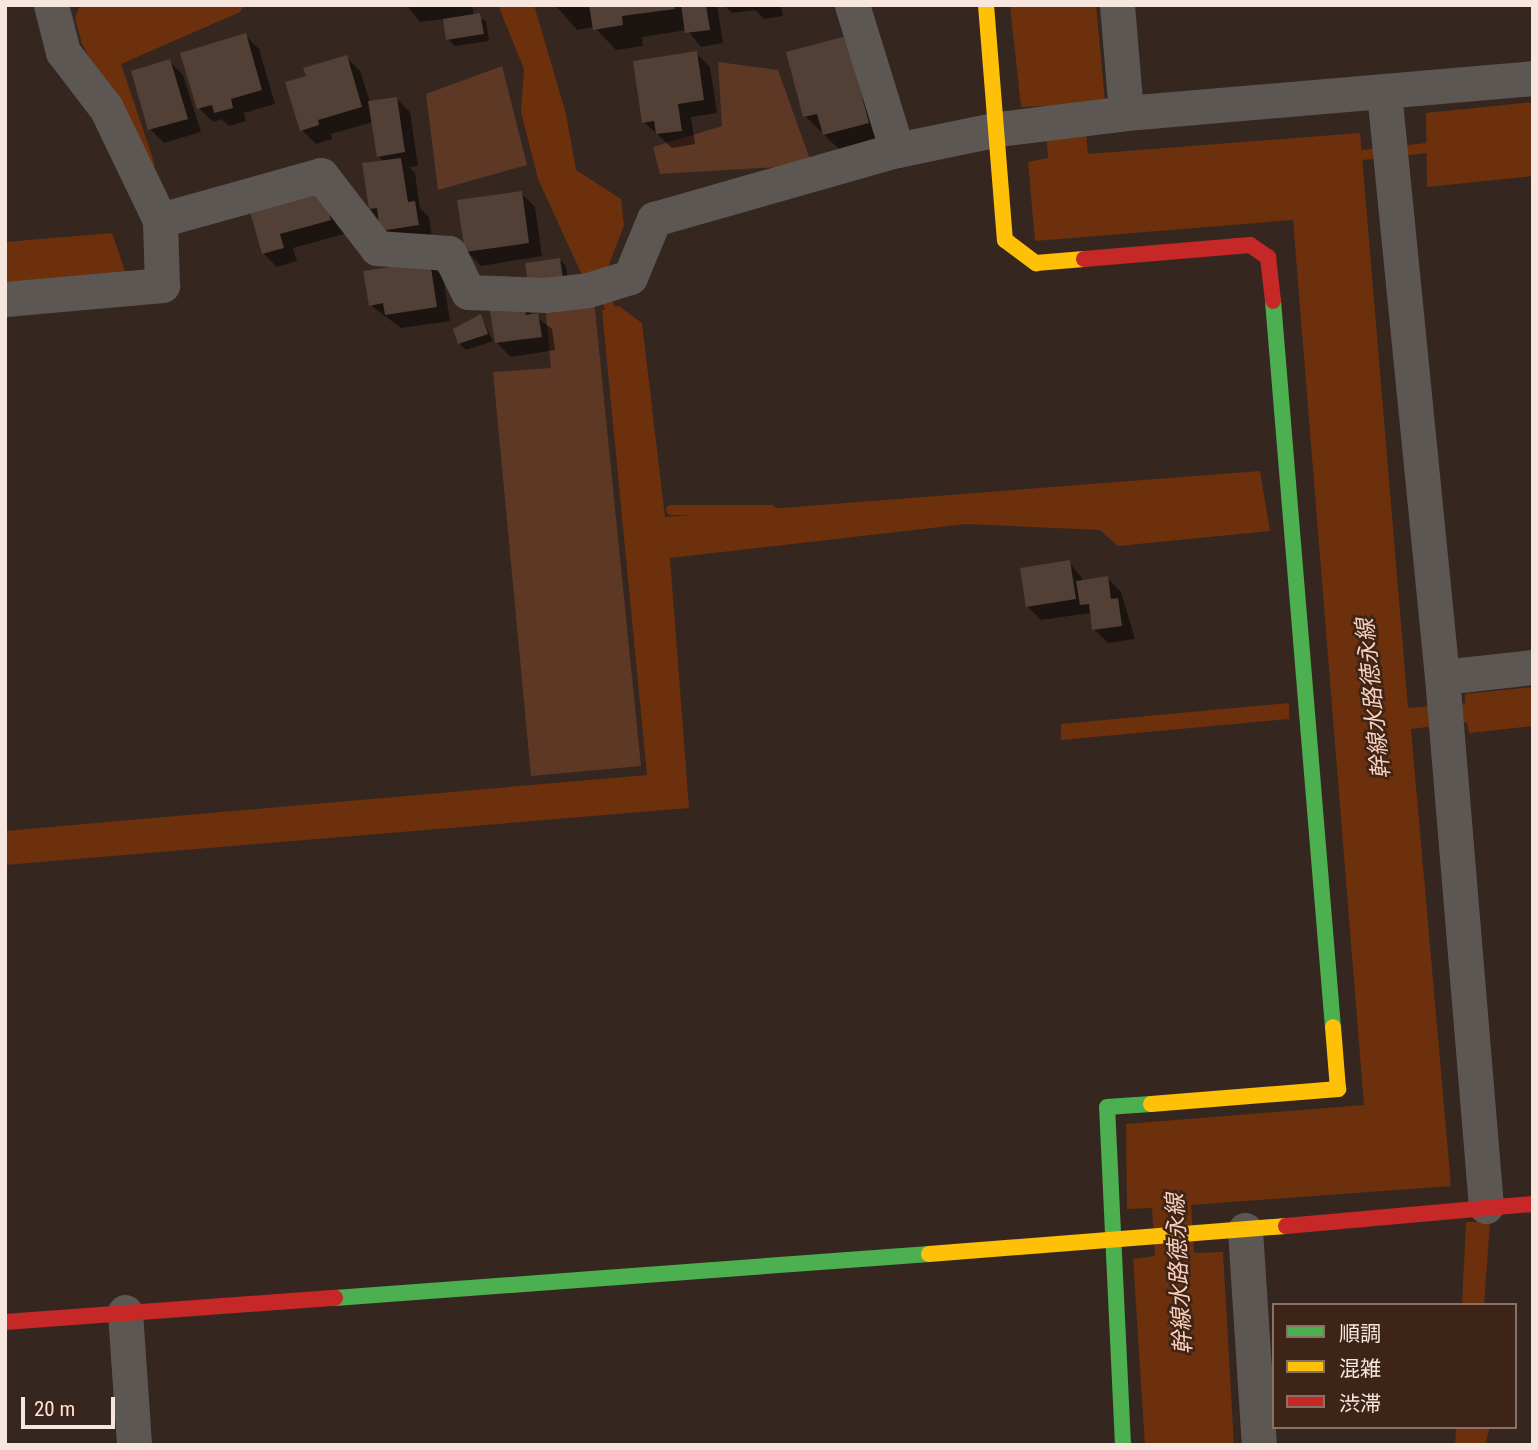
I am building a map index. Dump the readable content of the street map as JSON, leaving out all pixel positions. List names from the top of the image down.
{
  "water": ["幹線水路徳永線"],
  "legend": ["順調", "混雑", "渋滞"],
  "scale_bar": "20 m"
}
